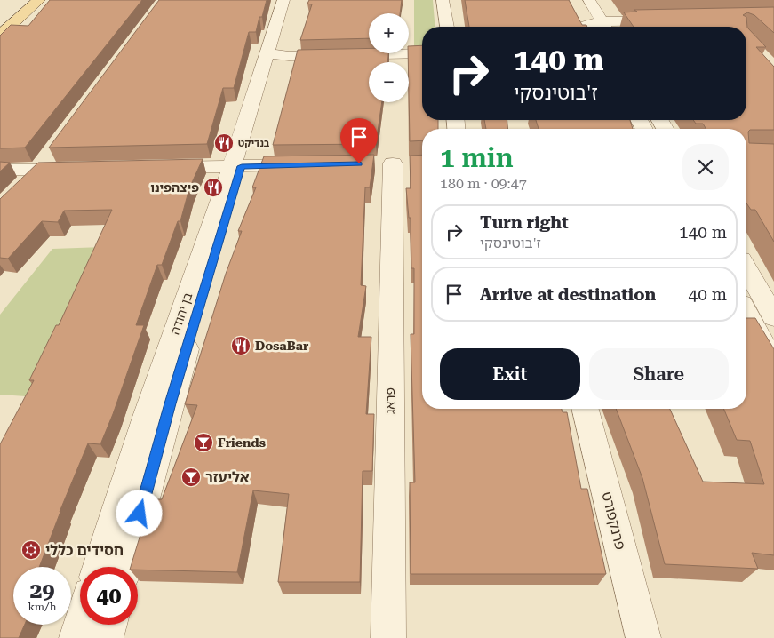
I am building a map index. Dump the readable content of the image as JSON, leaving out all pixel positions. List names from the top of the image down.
{
  "streets": {
    "street": ["בן יהודה", "פראג", "פרנקפורט"]
  },
  "places": {
    "restaurant": ["בנדיקט", "פיצהפינו", "DosaBar"],
    "bar": ["Friends", "אליעזר"],
    "synagogue": ["חסידים כללי"]
  },
  "page": {
    "map_buttons": ["+", "−"],
    "turn": ["140 m", "ז'בוטינסקי"],
    "heading": ["1 min", "180 m · 09:47"],
    "list": [
      {
        "name": "Turn right",
        "note": "ז'בוטינסקי",
        "value": "140 m"
      },
      {
        "name": "Arrive at destination",
        "value": "40 m"
      }
    ],
    "buttons": ["Exit", "Share"],
    "speed": "29 km/h",
    "limit": "40"
  }
}
